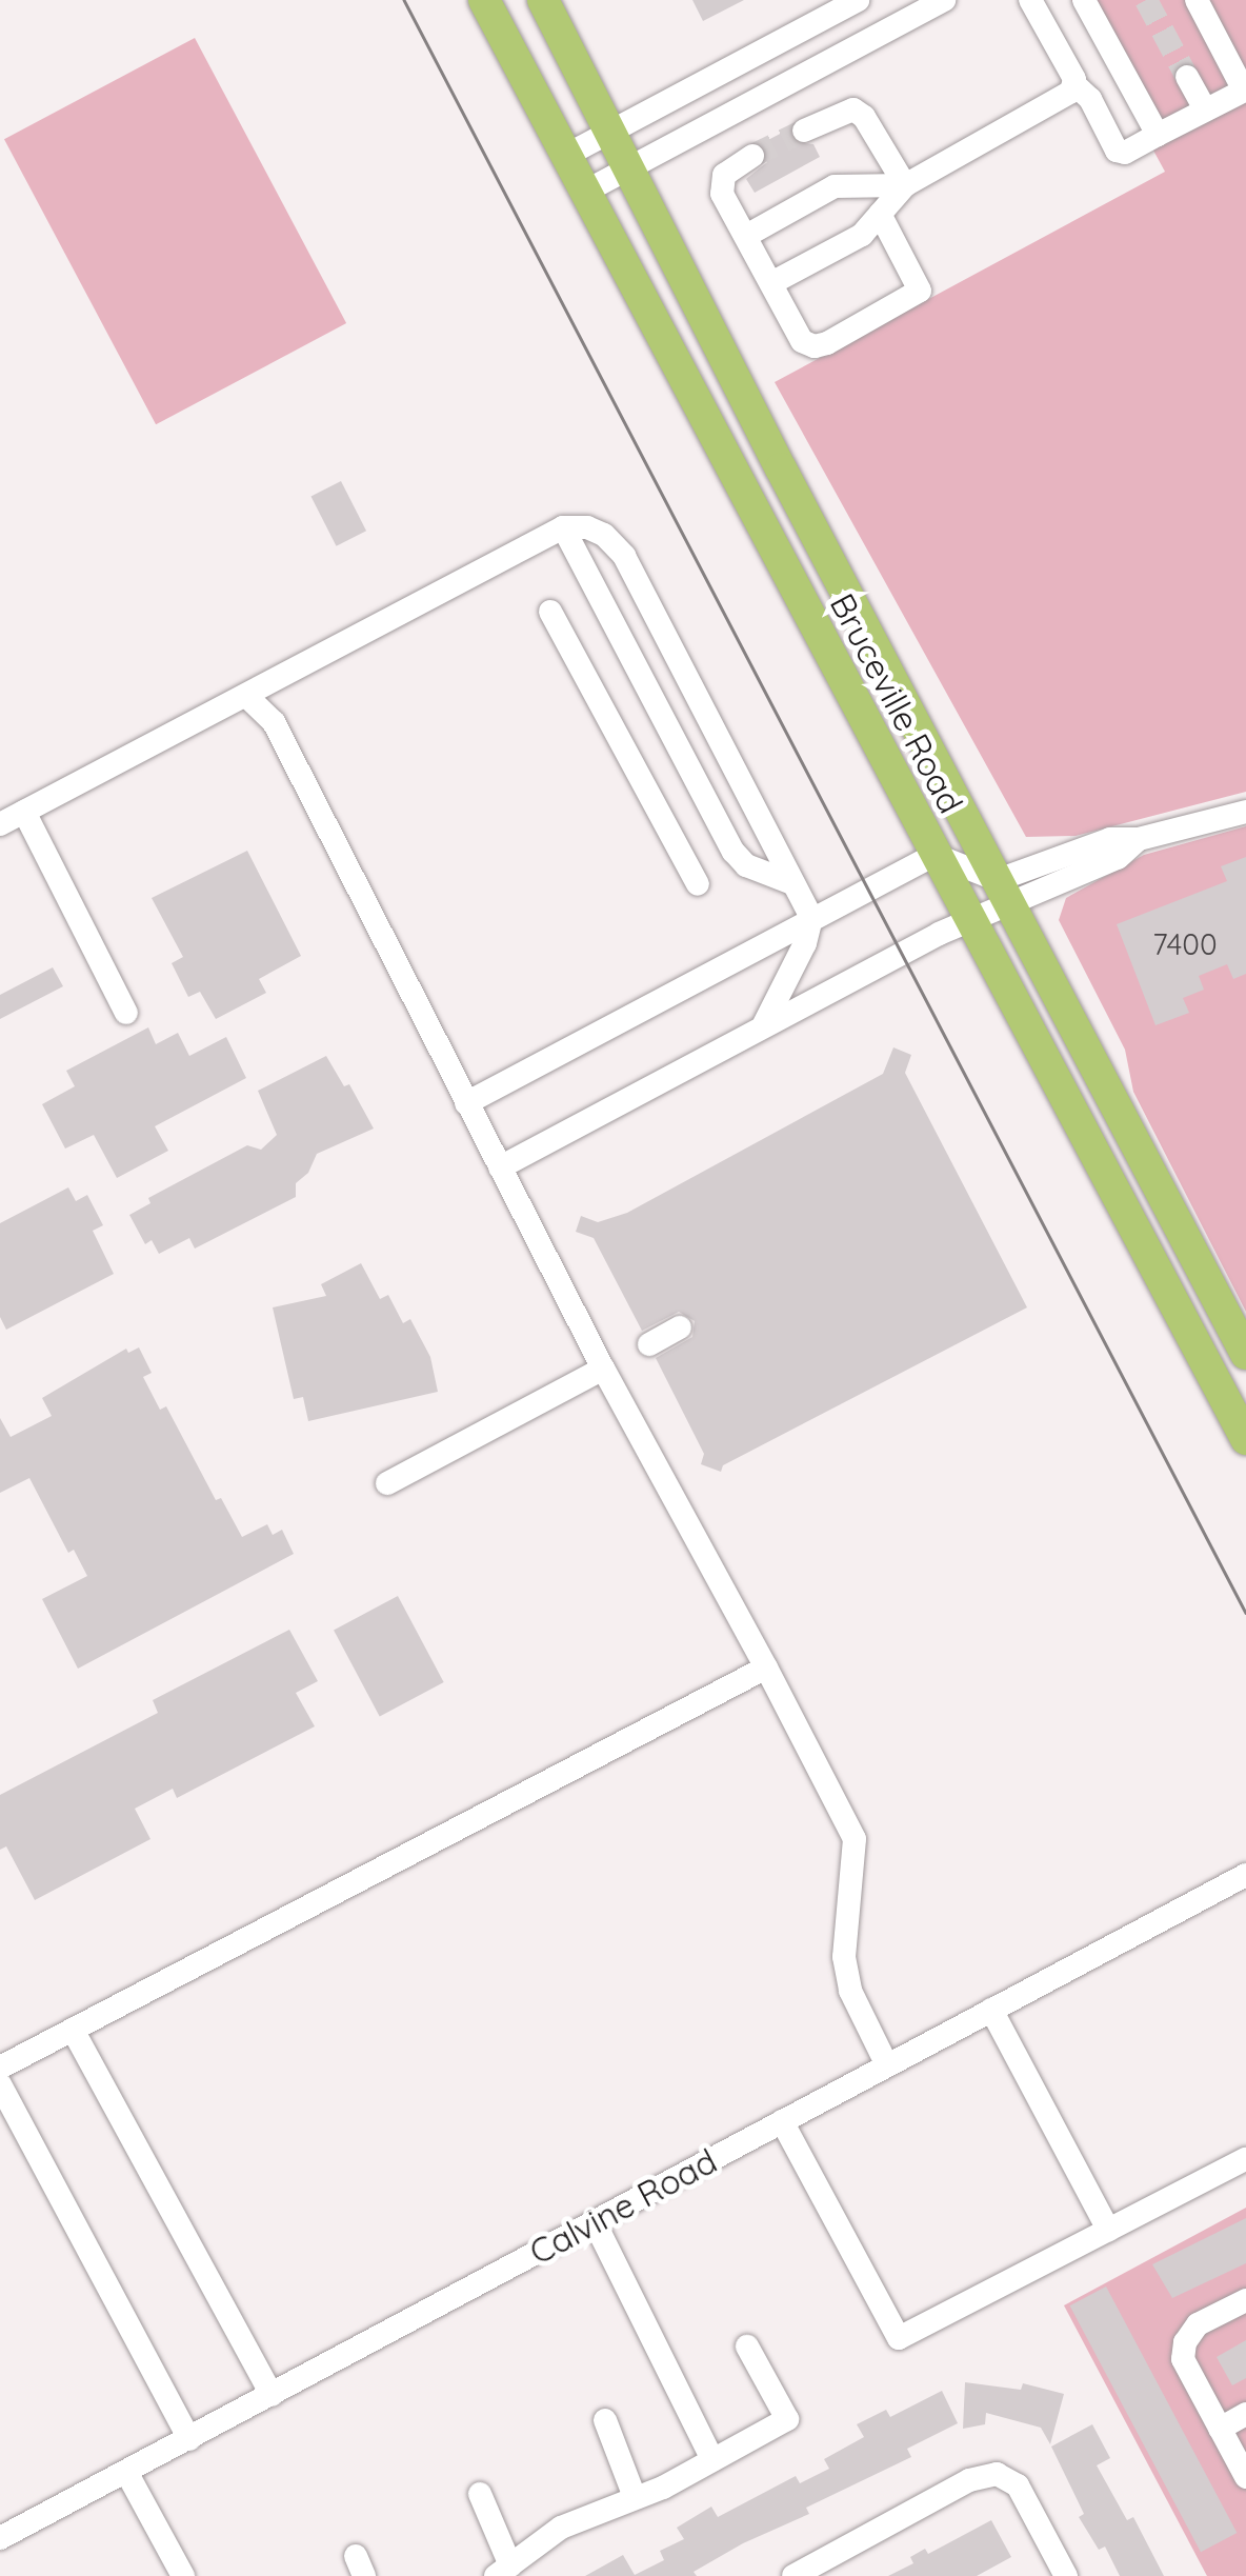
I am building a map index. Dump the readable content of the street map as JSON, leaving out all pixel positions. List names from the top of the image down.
{
  "streets": {
    "main road": ["Bruceville Road"],
    "street": ["Calvine Road"]
  },
  "house_numbers": ["7400"]
}
